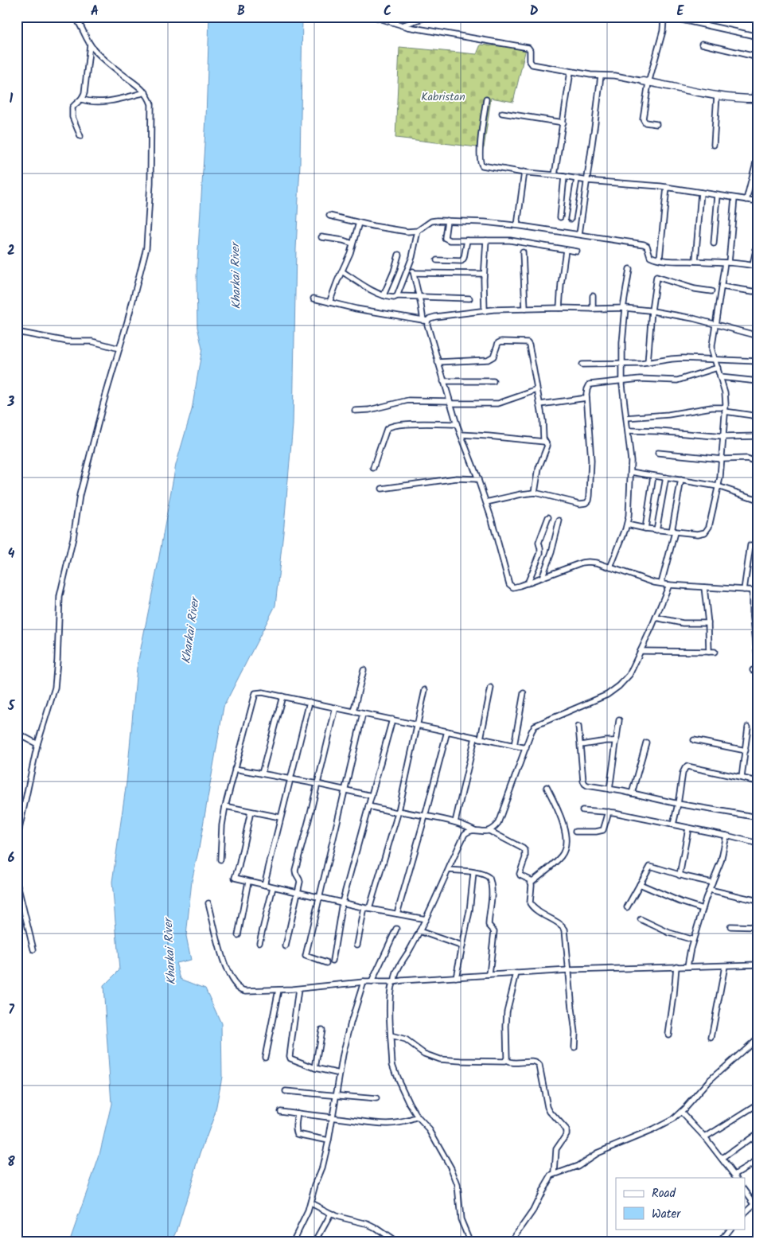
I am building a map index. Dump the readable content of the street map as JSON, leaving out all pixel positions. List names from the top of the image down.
{
  "water": ["Kharkai River"],
  "parks": ["Kabristan"],
  "legend": ["Road", "Water"],
  "grid": {
    "columns": [
      "A",
      "B",
      "C",
      "D",
      "E"
    ],
    "rows": [
      "1",
      "2",
      "3",
      "4",
      "5",
      "6",
      "7",
      "8"
    ]
  }
}
